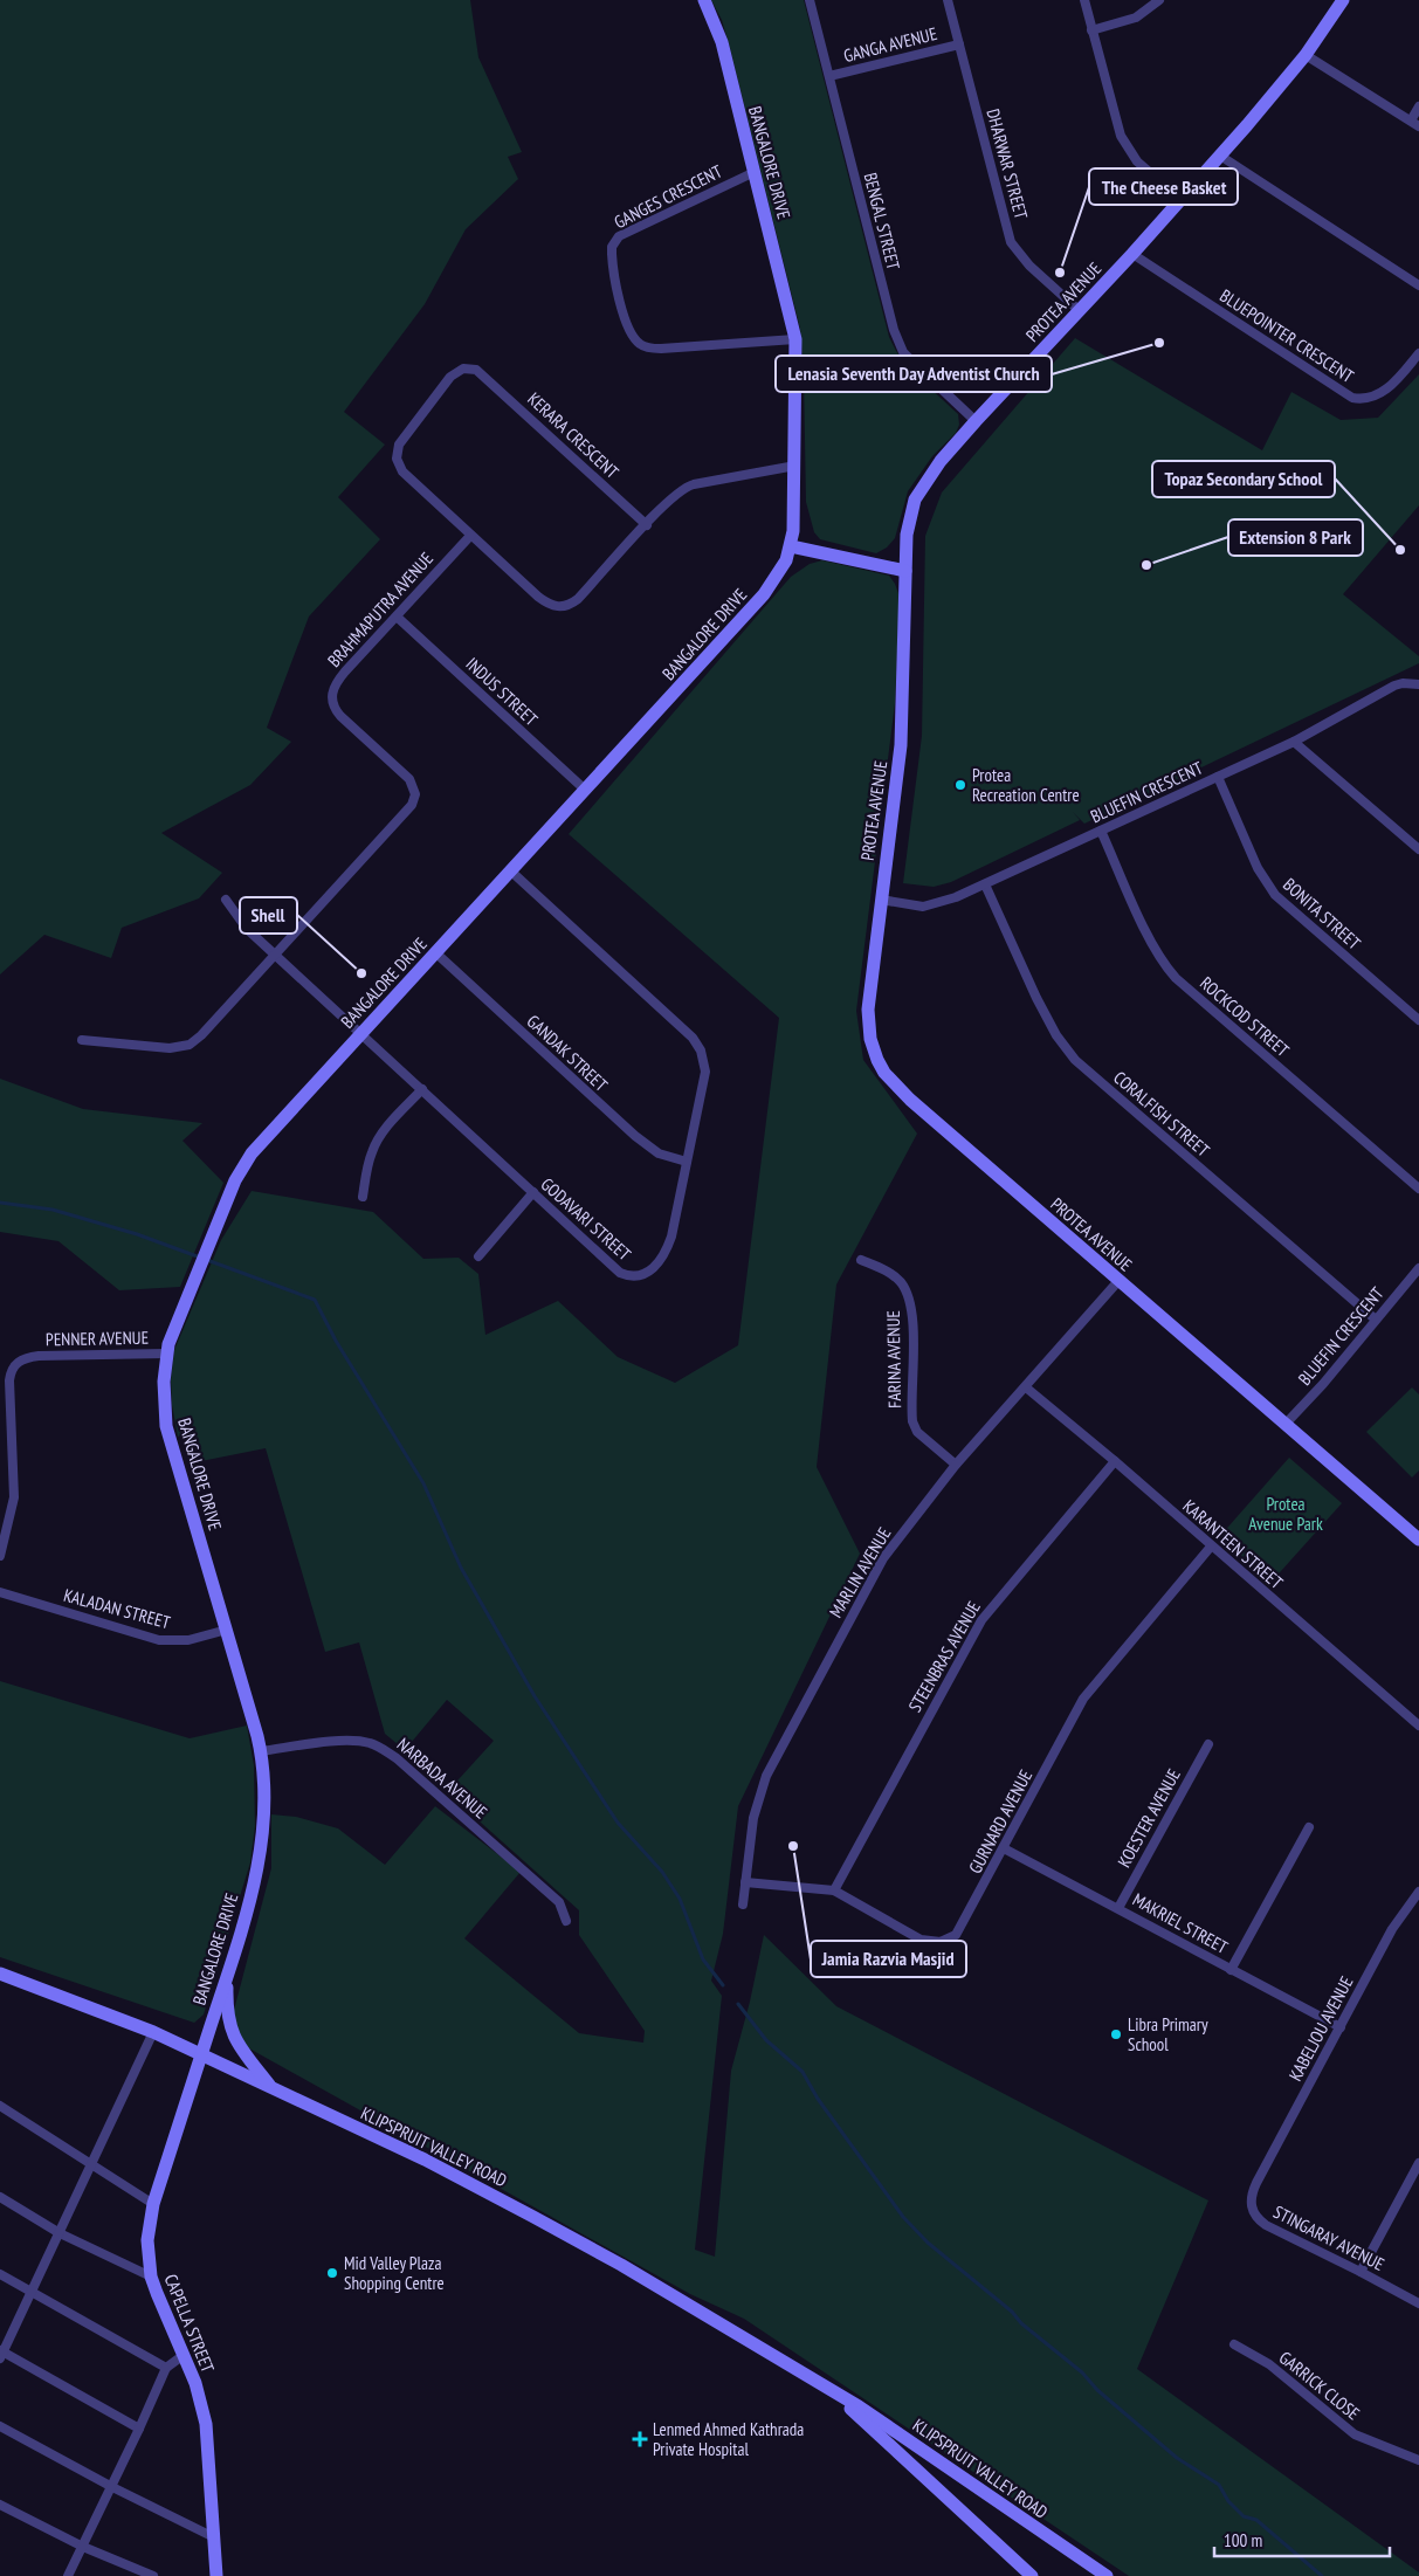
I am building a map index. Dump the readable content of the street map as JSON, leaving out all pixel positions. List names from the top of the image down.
{
  "streets": {
    "street": [
      "GANGA AVENUE",
      "BANGALORE DRIVE",
      "DHARWAR STREET",
      "GANGES CRESCENT",
      "BENGAL STREET",
      "PROTEA AVENUE",
      "BLUEPOINTER CRESCENT",
      "KERARA CRESCENT",
      "BRAHMAPUTRA AVENUE",
      "INDUS STREET",
      "BLUEFIN CRESCENT",
      "BONITA STREET",
      "ROCKCOD STREET",
      "GANDAK STREET",
      "CORALFISH STREET",
      "GODAVARI STREET",
      "PENNER AVENUE",
      "FARINA AVENUE",
      "KARANTEEN STREET",
      "MARLIN AVENUE",
      "KALADAN STREET",
      "STEENBRAS AVENUE",
      "NARBADA AVENUE",
      "KOESTER AVENUE",
      "GURNARD AVENUE",
      "MAKRIEL STREET",
      "KABELJOU AVENUE",
      "KLIPSPRUIT VALLEY ROAD",
      "STINGARAY AVENUE",
      "CAPELLA STREET",
      "GARRICK CLOSE"
    ]
  },
  "crossings": [
    ["GANGA AVENUE", "DHARWAR STREET"],
    ["GANGA AVENUE", "BENGAL STREET"],
    ["BANGALORE DRIVE", "GANGES CRESCENT"],
    ["BANGALORE DRIVE", "INDUS STREET"],
    ["BANGALORE DRIVE", "GANDAK STREET"],
    ["BANGALORE DRIVE", "GODAVARI STREET"],
    ["BANGALORE DRIVE", "PENNER AVENUE"],
    ["BANGALORE DRIVE", "KALADAN STREET"],
    ["BANGALORE DRIVE", "NARBADA AVENUE"],
    ["BANGALORE DRIVE", "KLIPSPRUIT VALLEY ROAD"],
    ["BANGALORE DRIVE", "CAPELLA STREET"],
    ["DHARWAR STREET", "PROTEA AVENUE"],
    ["BENGAL STREET", "PROTEA AVENUE"],
    ["PROTEA AVENUE", "BLUEPOINTER CRESCENT"],
    ["PROTEA AVENUE", "BLUEFIN CRESCENT"],
    ["PROTEA AVENUE", "MARLIN AVENUE"],
    ["KERARA CRESCENT", "BRAHMAPUTRA AVENUE"],
    ["BRAHMAPUTRA AVENUE", "INDUS STREET"],
    ["BRAHMAPUTRA AVENUE", "GODAVARI STREET"],
    ["BLUEFIN CRESCENT", "BONITA STREET"],
    ["BLUEFIN CRESCENT", "ROCKCOD STREET"],
    ["BLUEFIN CRESCENT", "CORALFISH STREET"],
    ["GANDAK STREET", "GODAVARI STREET"],
    ["FARINA AVENUE", "MARLIN AVENUE"],
    ["KARANTEEN STREET", "MARLIN AVENUE"],
    ["KARANTEEN STREET", "STEENBRAS AVENUE"],
    ["KARANTEEN STREET", "GURNARD AVENUE"],
    ["MARLIN AVENUE", "GURNARD AVENUE"],
    ["STEENBRAS AVENUE", "GURNARD AVENUE"],
    ["KOESTER AVENUE", "MAKRIEL STREET"],
    ["GURNARD AVENUE", "MAKRIEL STREET"],
    ["MAKRIEL STREET", "KABELJOU AVENUE"],
    ["KABELJOU AVENUE", "STINGARAY AVENUE"],
    ["KLIPSPRUIT VALLEY ROAD", "CAPELLA STREET"]
  ],
  "parks": ["Protea Avenue Park"],
  "places": {
    "other": [
      "The Cheese Basket",
      "Lenasia Seventh Day Adventist Church",
      "Topaz Secondary School",
      "Extension 8 Park",
      "Protea Recreation Centre",
      "Shell",
      "Jamia Razvia Masjid",
      "Libra Primary School",
      "Mid Valley Plaza Shopping Centre"
    ],
    "health": ["Lenmed Ahmed Kathrada Private Hospital"]
  },
  "scale_bar": "100 m"
}
